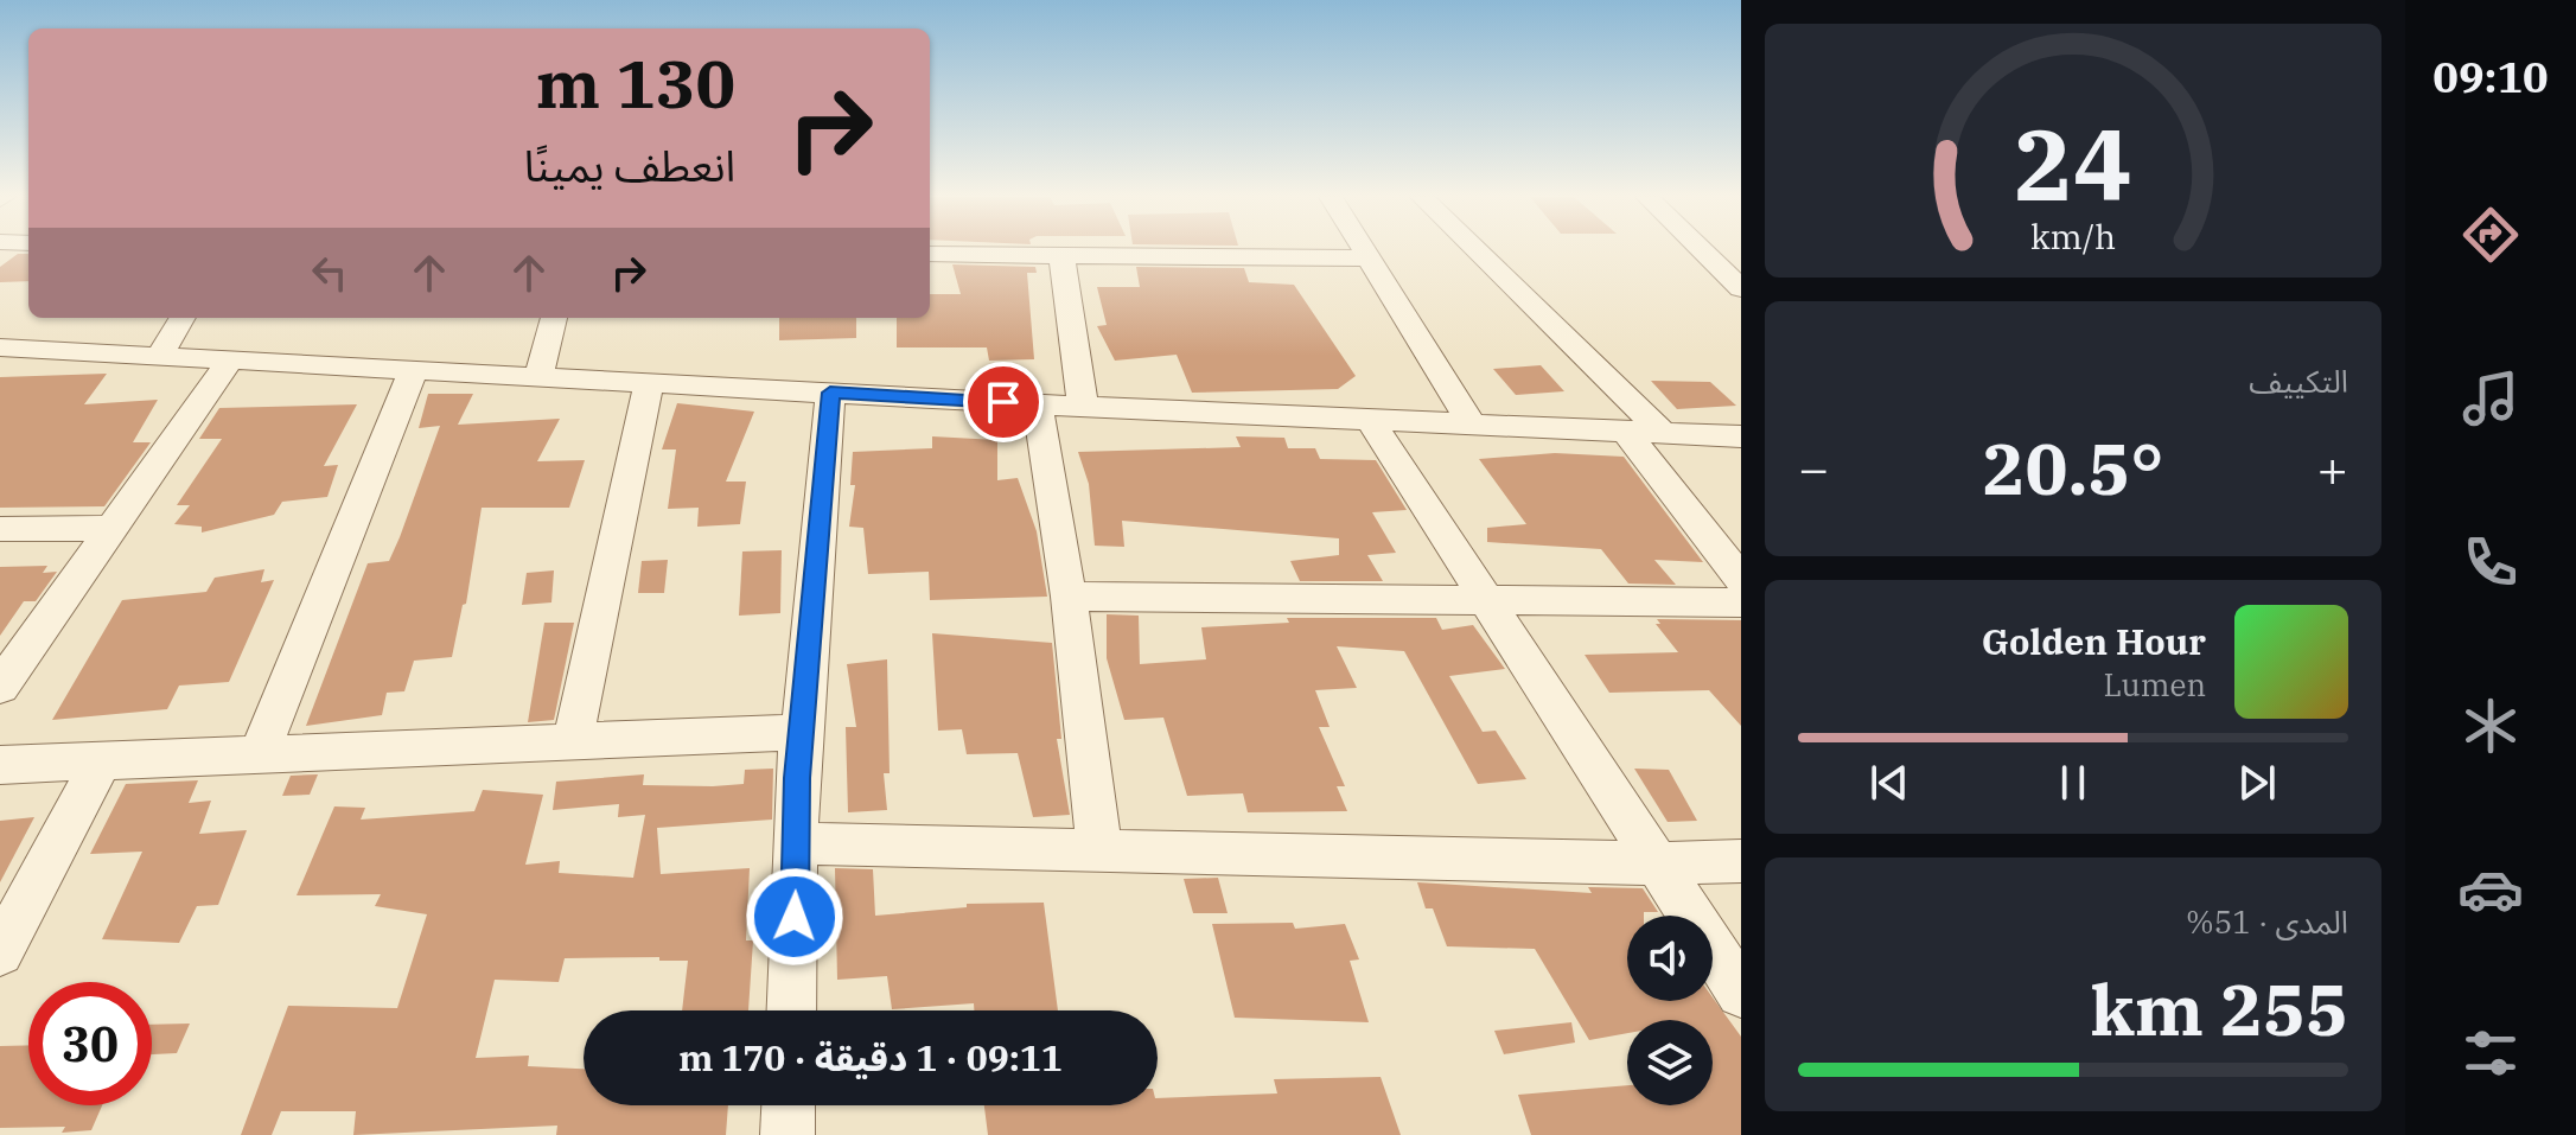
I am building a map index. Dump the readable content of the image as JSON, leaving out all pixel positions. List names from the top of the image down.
{
  "page": {
    "tabs": "09:10",
    "turn": ["130 m", "انعطف يمينًا"],
    "tile": [
      "التكييف",
      ["المدى · 51%", "255 km"]
    ],
    "heat": ["−", "20.5°", "+"],
    "song": ["Golden Hour", "Lumen"],
    "limit": "30",
    "trip": "09:11 · 1 دقيقة · 170 m",
    "gauge": ["24", "km/h"]
  }
}
